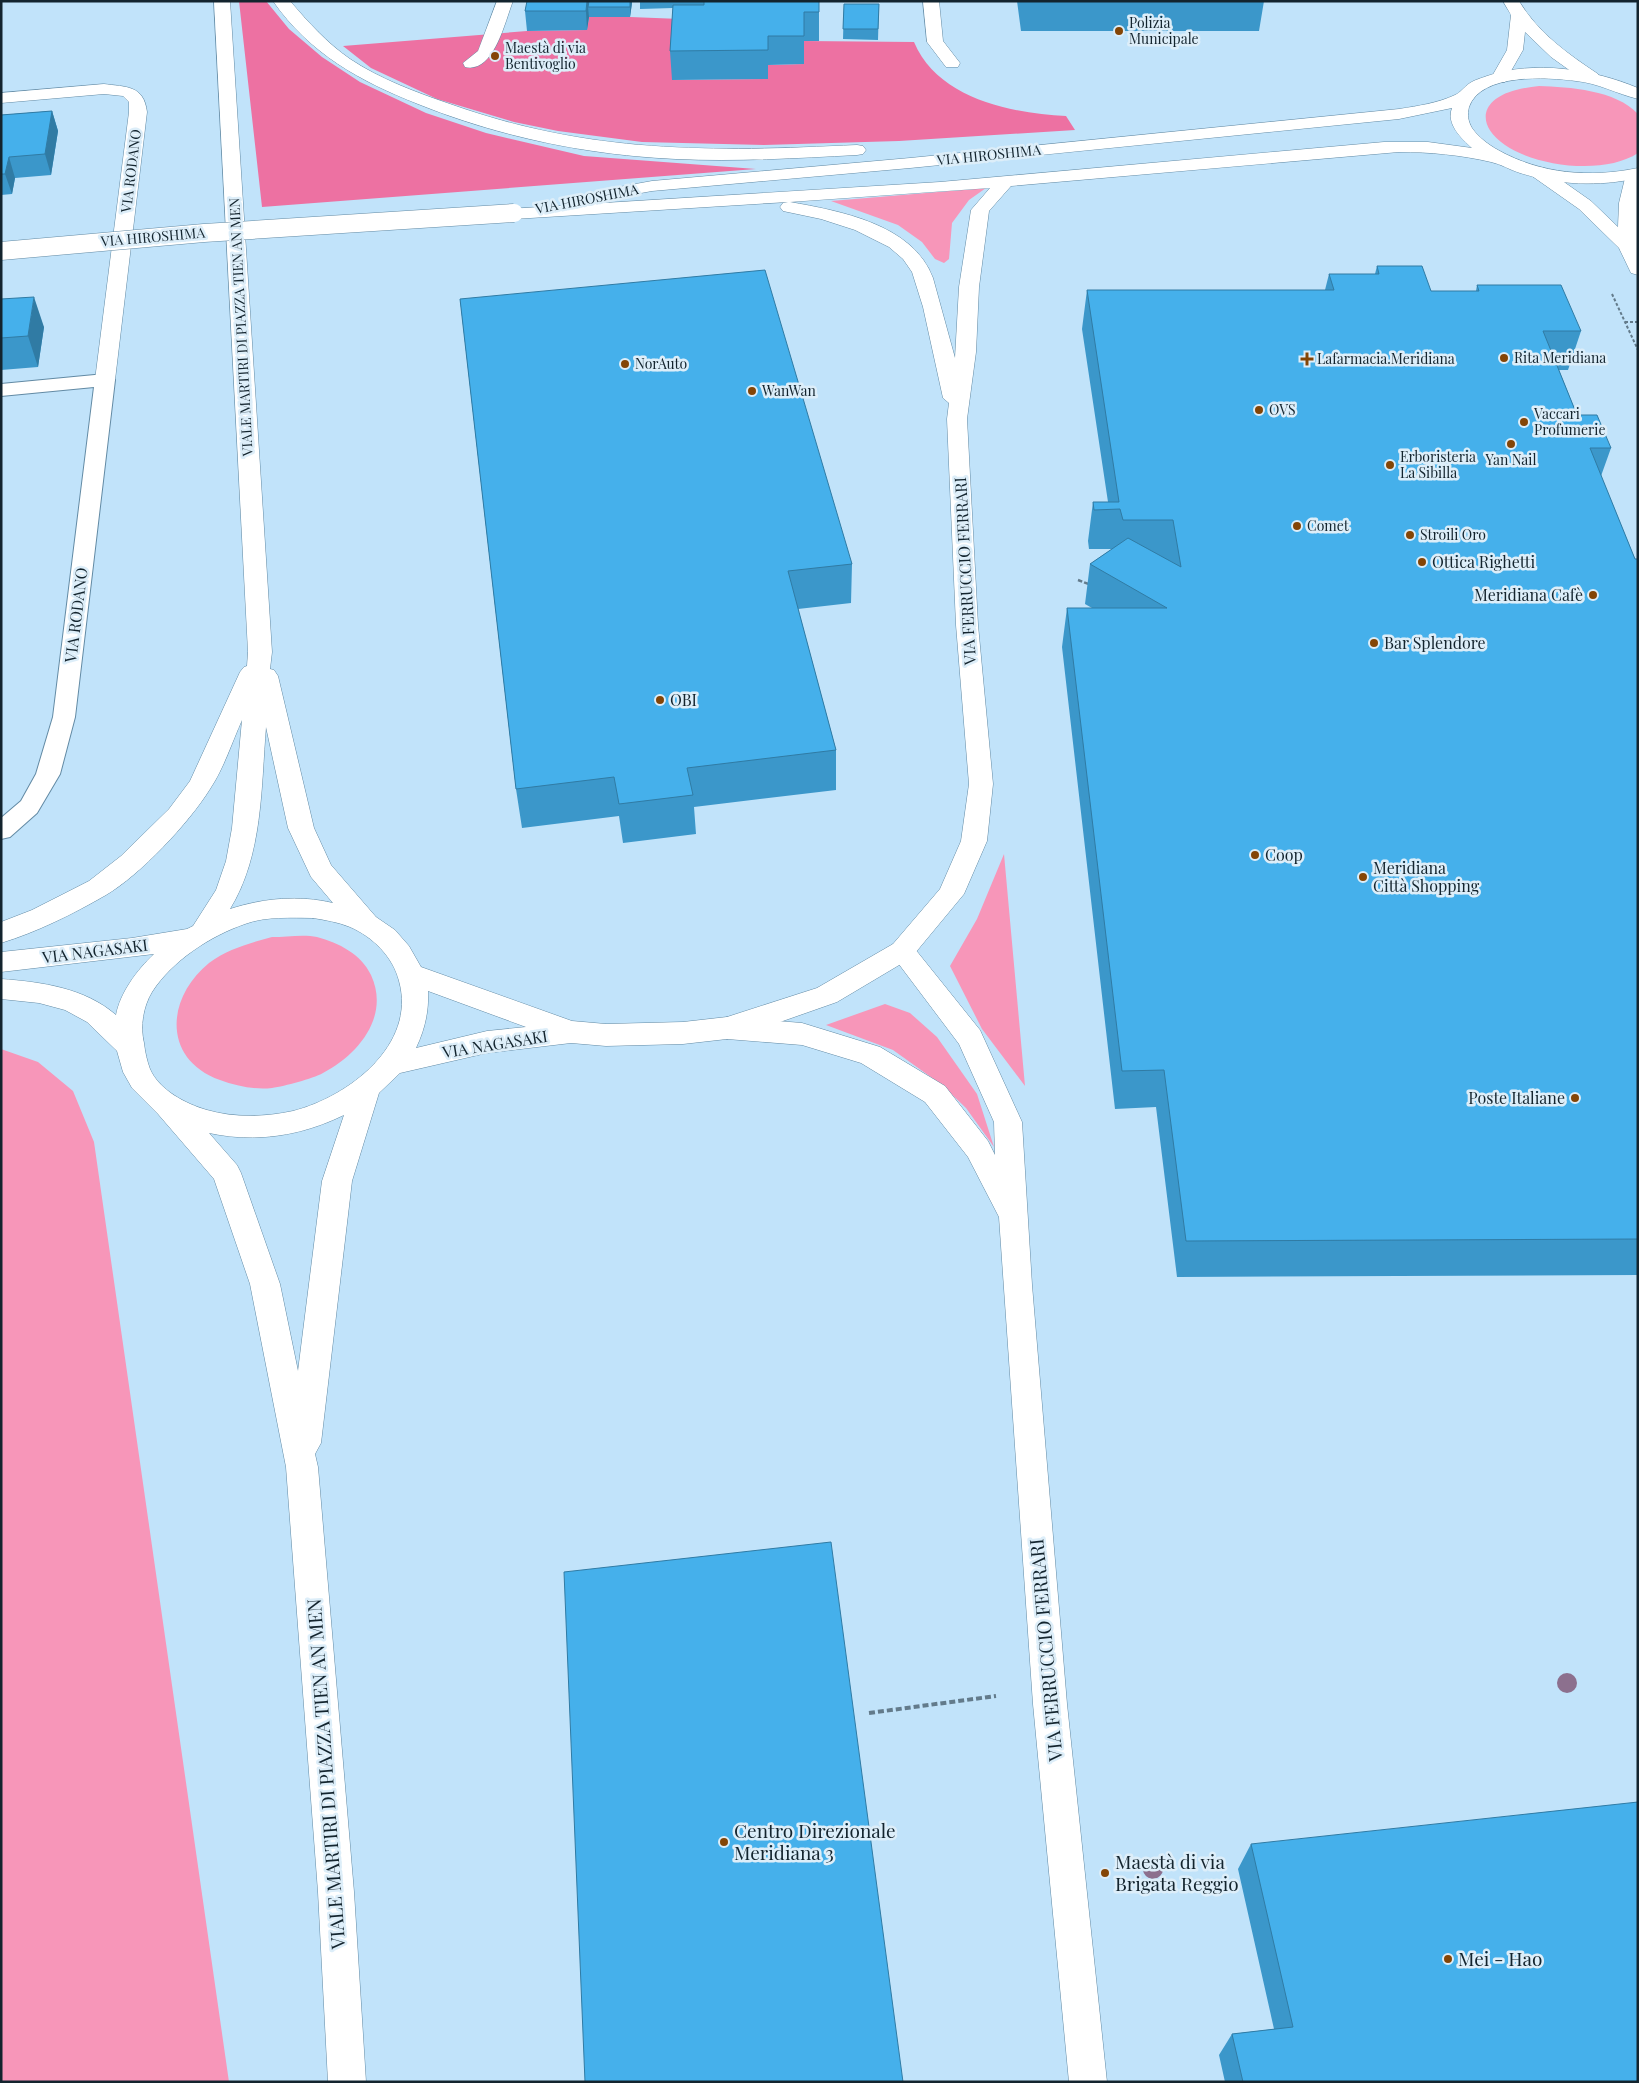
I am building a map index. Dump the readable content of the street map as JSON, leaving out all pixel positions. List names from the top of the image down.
{
  "streets": {
    "main road": [
      "VIA HIROSHIMA",
      "VIA RODANO",
      "VIALE MARTIRI DI PIAZZA TIEN AN MEN",
      "VIA FERRUCCIO FERRARI",
      "VIA NAGASAKI"
    ]
  },
  "crossings": [
    ["VIA HIROSHIMA", "VIA FERRUCCIO FERRARI"],
    ["VIALE MARTIRI DI PIAZZA TIEN AN MEN", "VIA NAGASAKI"],
    ["VIA FERRUCCIO FERRARI", "VIA NAGASAKI"]
  ],
  "places": {
    "other": [
      "Polizia Municipale",
      "Maestà di via Bentivoglio",
      "Rita Meridiana",
      "NorAuto",
      "WanWan",
      "OVS",
      "Vaccari Profumerie",
      "Yan Nail",
      "Erboristeria La Sibilla",
      "Comet",
      "Stroili Oro",
      "Ottica Righetti",
      "Meridiana Cafè",
      "Bar Splendore",
      "OBI",
      "Coop",
      "Meridiana Città Shopping",
      "Poste Italiane",
      "Centro Direzionale Meridiana 3",
      "Maestà di via Brigata Reggio",
      "Mei - Hao"
    ],
    "health": ["Lafarmacia.Meridiana"]
  }
}
